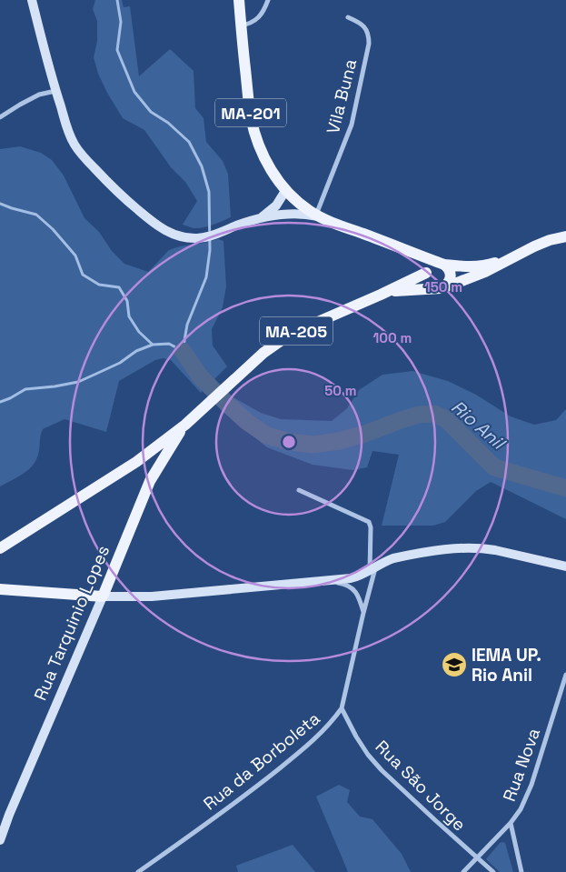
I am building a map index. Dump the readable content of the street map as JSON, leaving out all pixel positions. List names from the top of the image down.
{
  "streets": {
    "main road": ["MA-201", "MA-205", "Rua Tarquinio Lopes"],
    "street": [
      "Vila Buna",
      "Rua da Borboleta",
      "Rua Nova",
      "Rua São Jorge"
    ]
  },
  "crossings": [
    ["Vila Buna", "MA-201"],
    ["MA-201", "MA-205"],
    ["MA-205", "Rua Tarquinio Lopes"],
    ["Rua da Borboleta", "Rua São Jorge"],
    ["Rua Nova", "Rua São Jorge"]
  ],
  "water": ["Rio Anil"],
  "places": {
    "school or university": ["IEMA UP. Rio Anil"]
  },
  "rings": ["150 m", "100 m", "50 m"]
}
